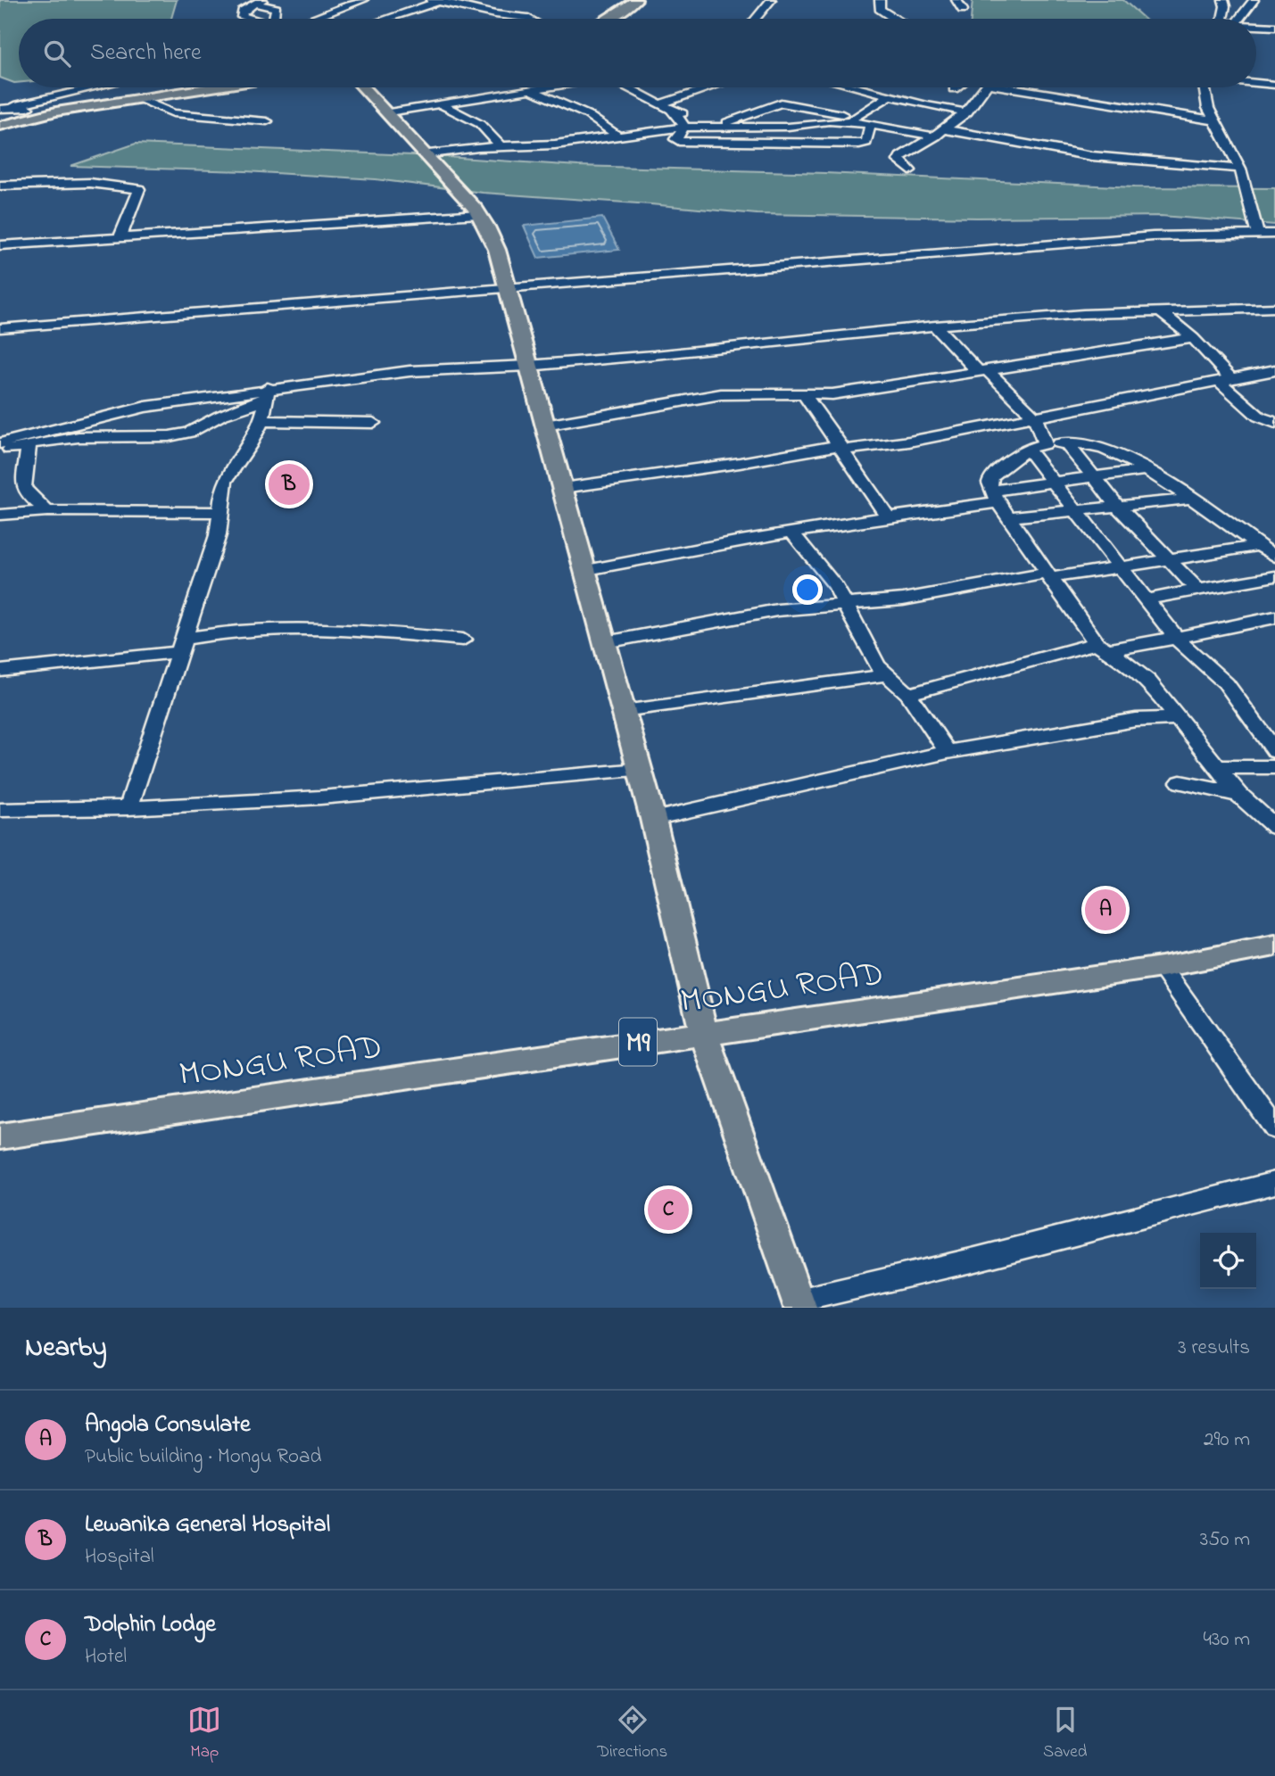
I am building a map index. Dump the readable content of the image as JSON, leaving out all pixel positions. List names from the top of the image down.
{
  "streets": {
    "main road": ["MONGU ROAD", "M9"]
  },
  "page": {
    "search": "Search here",
    "pins": ["B", "A", "C"],
    "heading": ["Nearby", "3 results"],
    "list": [
      {
        "mark": "A",
        "name": "Angola Consulate",
        "note": "Public building · Mongu Road",
        "value": "290 m"
      },
      {
        "mark": "B",
        "name": "Lewanika General Hospital",
        "note": "Hospital",
        "value": "350 m"
      },
      {
        "mark": "C",
        "name": "Dolphin Lodge",
        "note": "Hotel",
        "value": "430 m"
      }
    ],
    "nav": ["Map", "Directions", "Saved"]
  }
}
